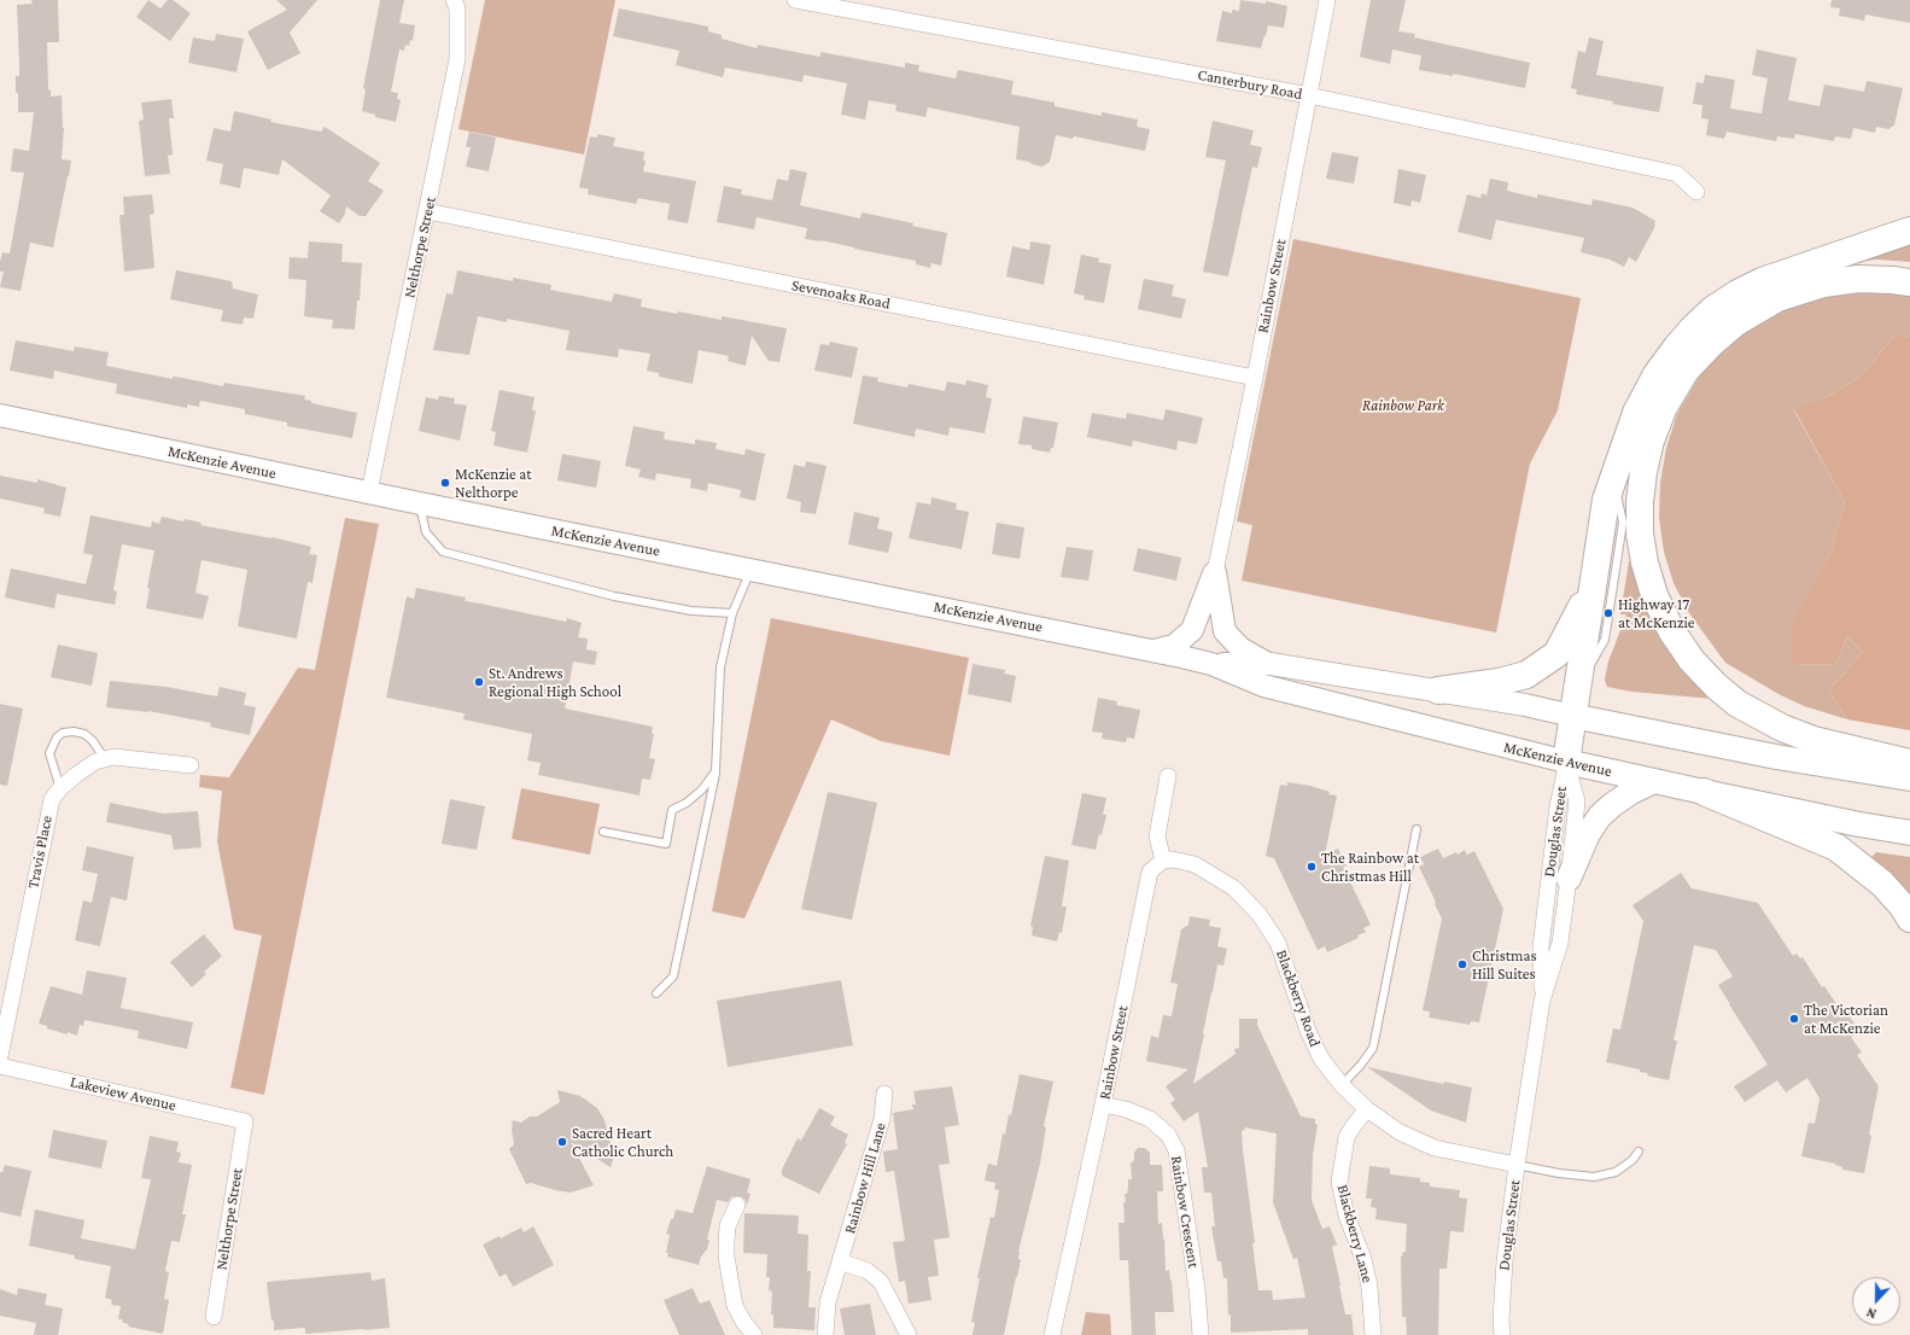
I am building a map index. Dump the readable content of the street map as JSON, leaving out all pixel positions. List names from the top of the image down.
{
  "streets": {
    "main road": ["McKenzie Avenue"],
    "street": [
      "Canterbury Road",
      "Nelthorpe Street",
      "Rainbow Street",
      "Sevenoaks Road",
      "Douglas Street",
      "Travis Place",
      "Blackberry Road",
      "Lakeview Avenue",
      "Rainbow Hill Lane",
      "Rainbow Crescent",
      "Blackberry Lane"
    ]
  },
  "crossings": [
    ["Canterbury Road", "Rainbow Street"],
    ["Nelthorpe Street", "Sevenoaks Road"],
    ["Nelthorpe Street", "McKenzie Avenue"],
    ["Nelthorpe Street", "Lakeview Avenue"],
    ["Rainbow Street", "Sevenoaks Road"],
    ["Rainbow Street", "Blackberry Road"],
    ["Rainbow Street", "Rainbow Crescent"],
    ["McKenzie Avenue", "Douglas Street"],
    ["Douglas Street", "Blackberry Road"],
    ["Blackberry Road", "Blackberry Lane"]
  ],
  "parks": ["Rainbow Park"],
  "places": [
    "McKenzie at Nelthorpe",
    "Highway 17 at McKenzie",
    "St. Andrews Regional High School",
    "The Rainbow at Christmas Hill",
    "Christmas Hill Suites",
    "The Victorian at McKenzie",
    "Sacred Heart Catholic Church"
  ],
  "north": "bottom"
}
